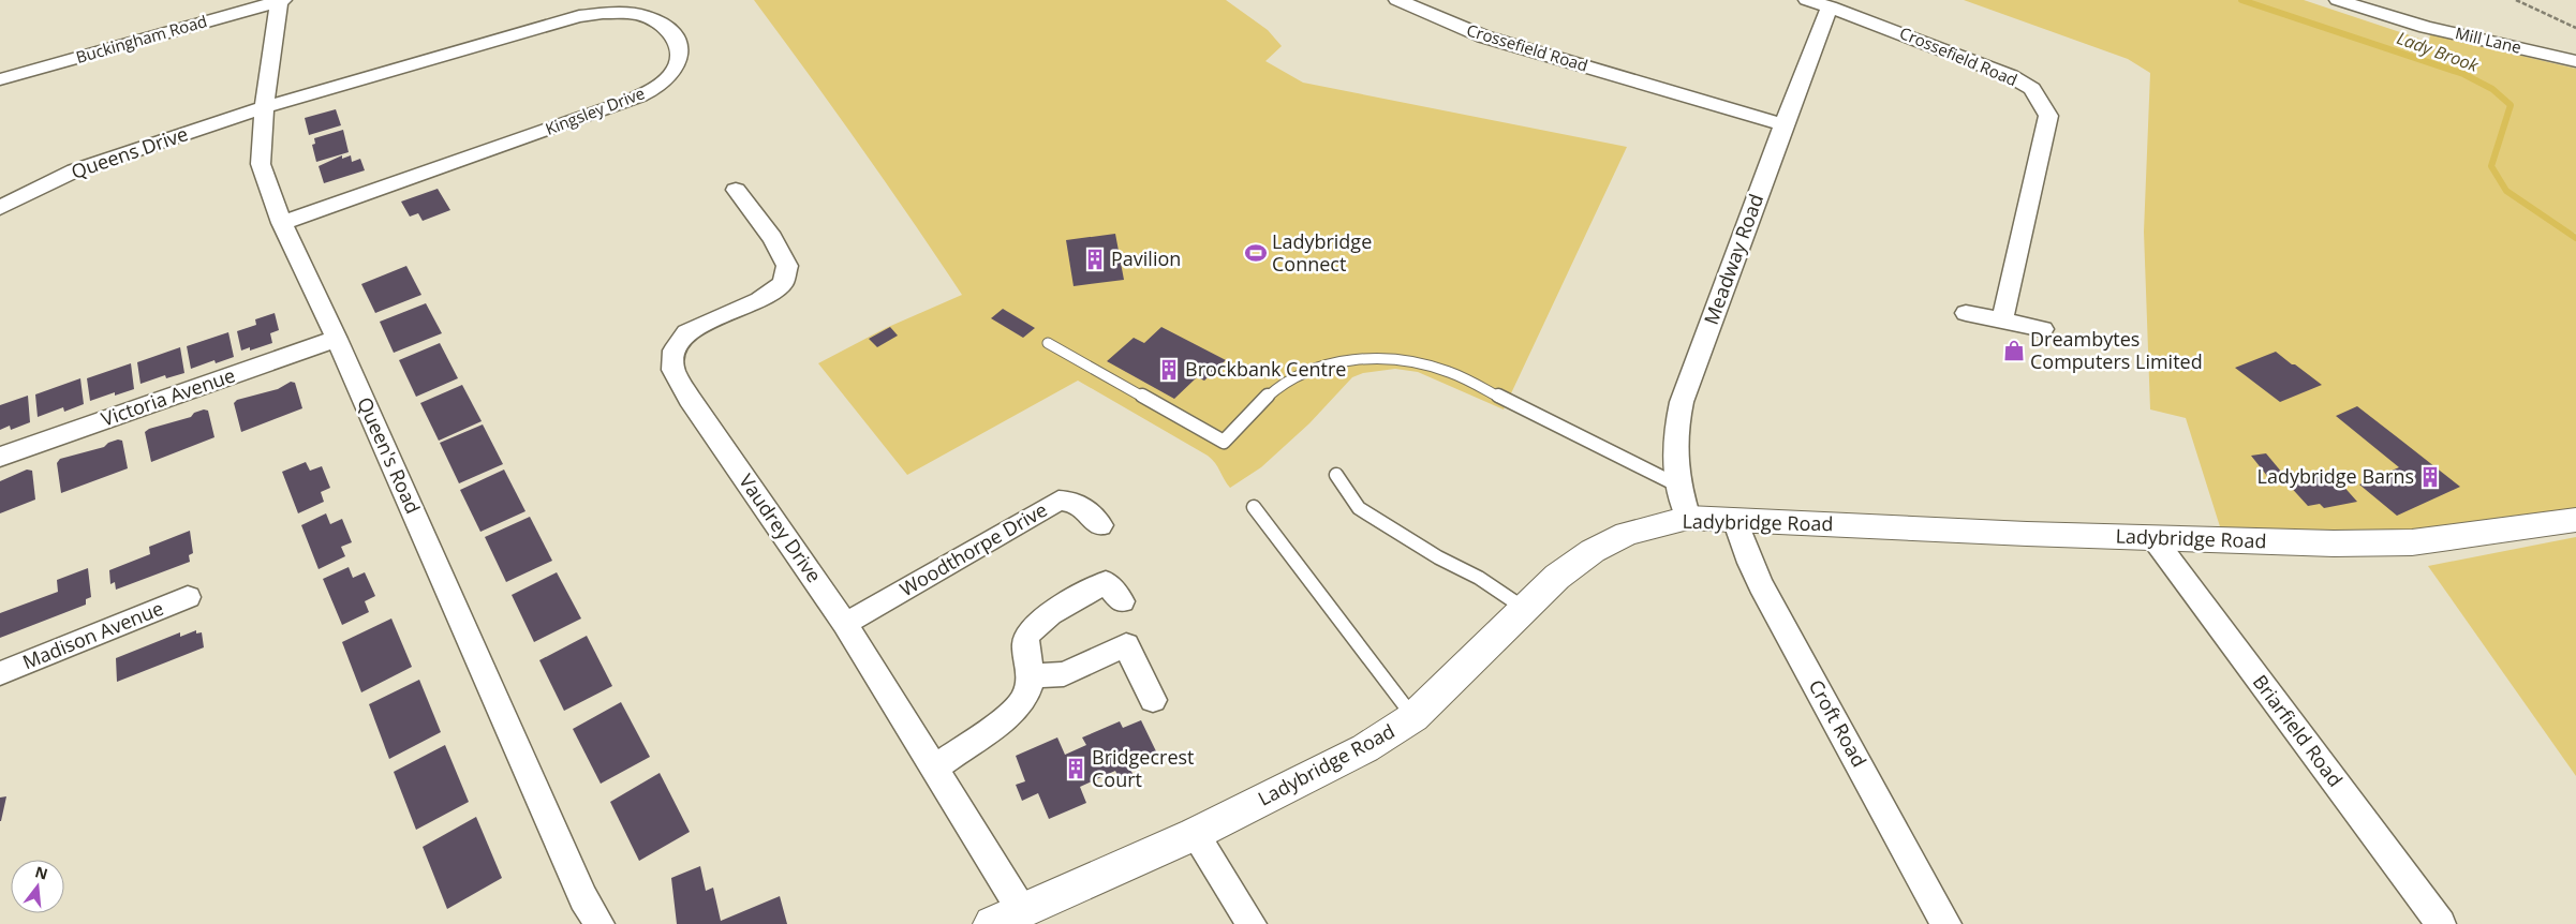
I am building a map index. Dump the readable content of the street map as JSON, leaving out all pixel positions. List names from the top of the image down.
{
  "streets": {
    "street": [
      "Buckingham Road",
      "Mill Lane",
      "Crossefield Road",
      "Kingsley Drive",
      "Queens Drive",
      "Meadway Road",
      "Victoria Avenue",
      "Queen's Road",
      "Ladybridge Road",
      "Vaudrey Drive",
      "Woodthorpe Drive",
      "Madison Avenue",
      "Croft Road",
      "Briarfield Road"
    ]
  },
  "crossings": [
    ["Buckingham Road", "Queen's Road"],
    ["Crossefield Road", "Meadway Road"],
    ["Kingsley Drive", "Queens Drive"],
    ["Kingsley Drive", "Queen's Road"],
    ["Queens Drive", "Queen's Road"],
    ["Meadway Road", "Ladybridge Road"],
    ["Victoria Avenue", "Queen's Road"],
    ["Ladybridge Road", "Vaudrey Drive"],
    ["Ladybridge Road", "Croft Road"],
    ["Ladybridge Road", "Briarfield Road"],
    ["Vaudrey Drive", "Woodthorpe Drive"]
  ],
  "water": ["Lady Brook"],
  "places": {
    "sports": ["Ladybridge Connect"],
    "building": [
      "Pavilion",
      "Brockbank Centre",
      "Ladybridge Barns",
      "Bridgecrest Court"
    ],
    "shop": ["Dreambytes Computers Limited"]
  },
  "north": "top"
}
